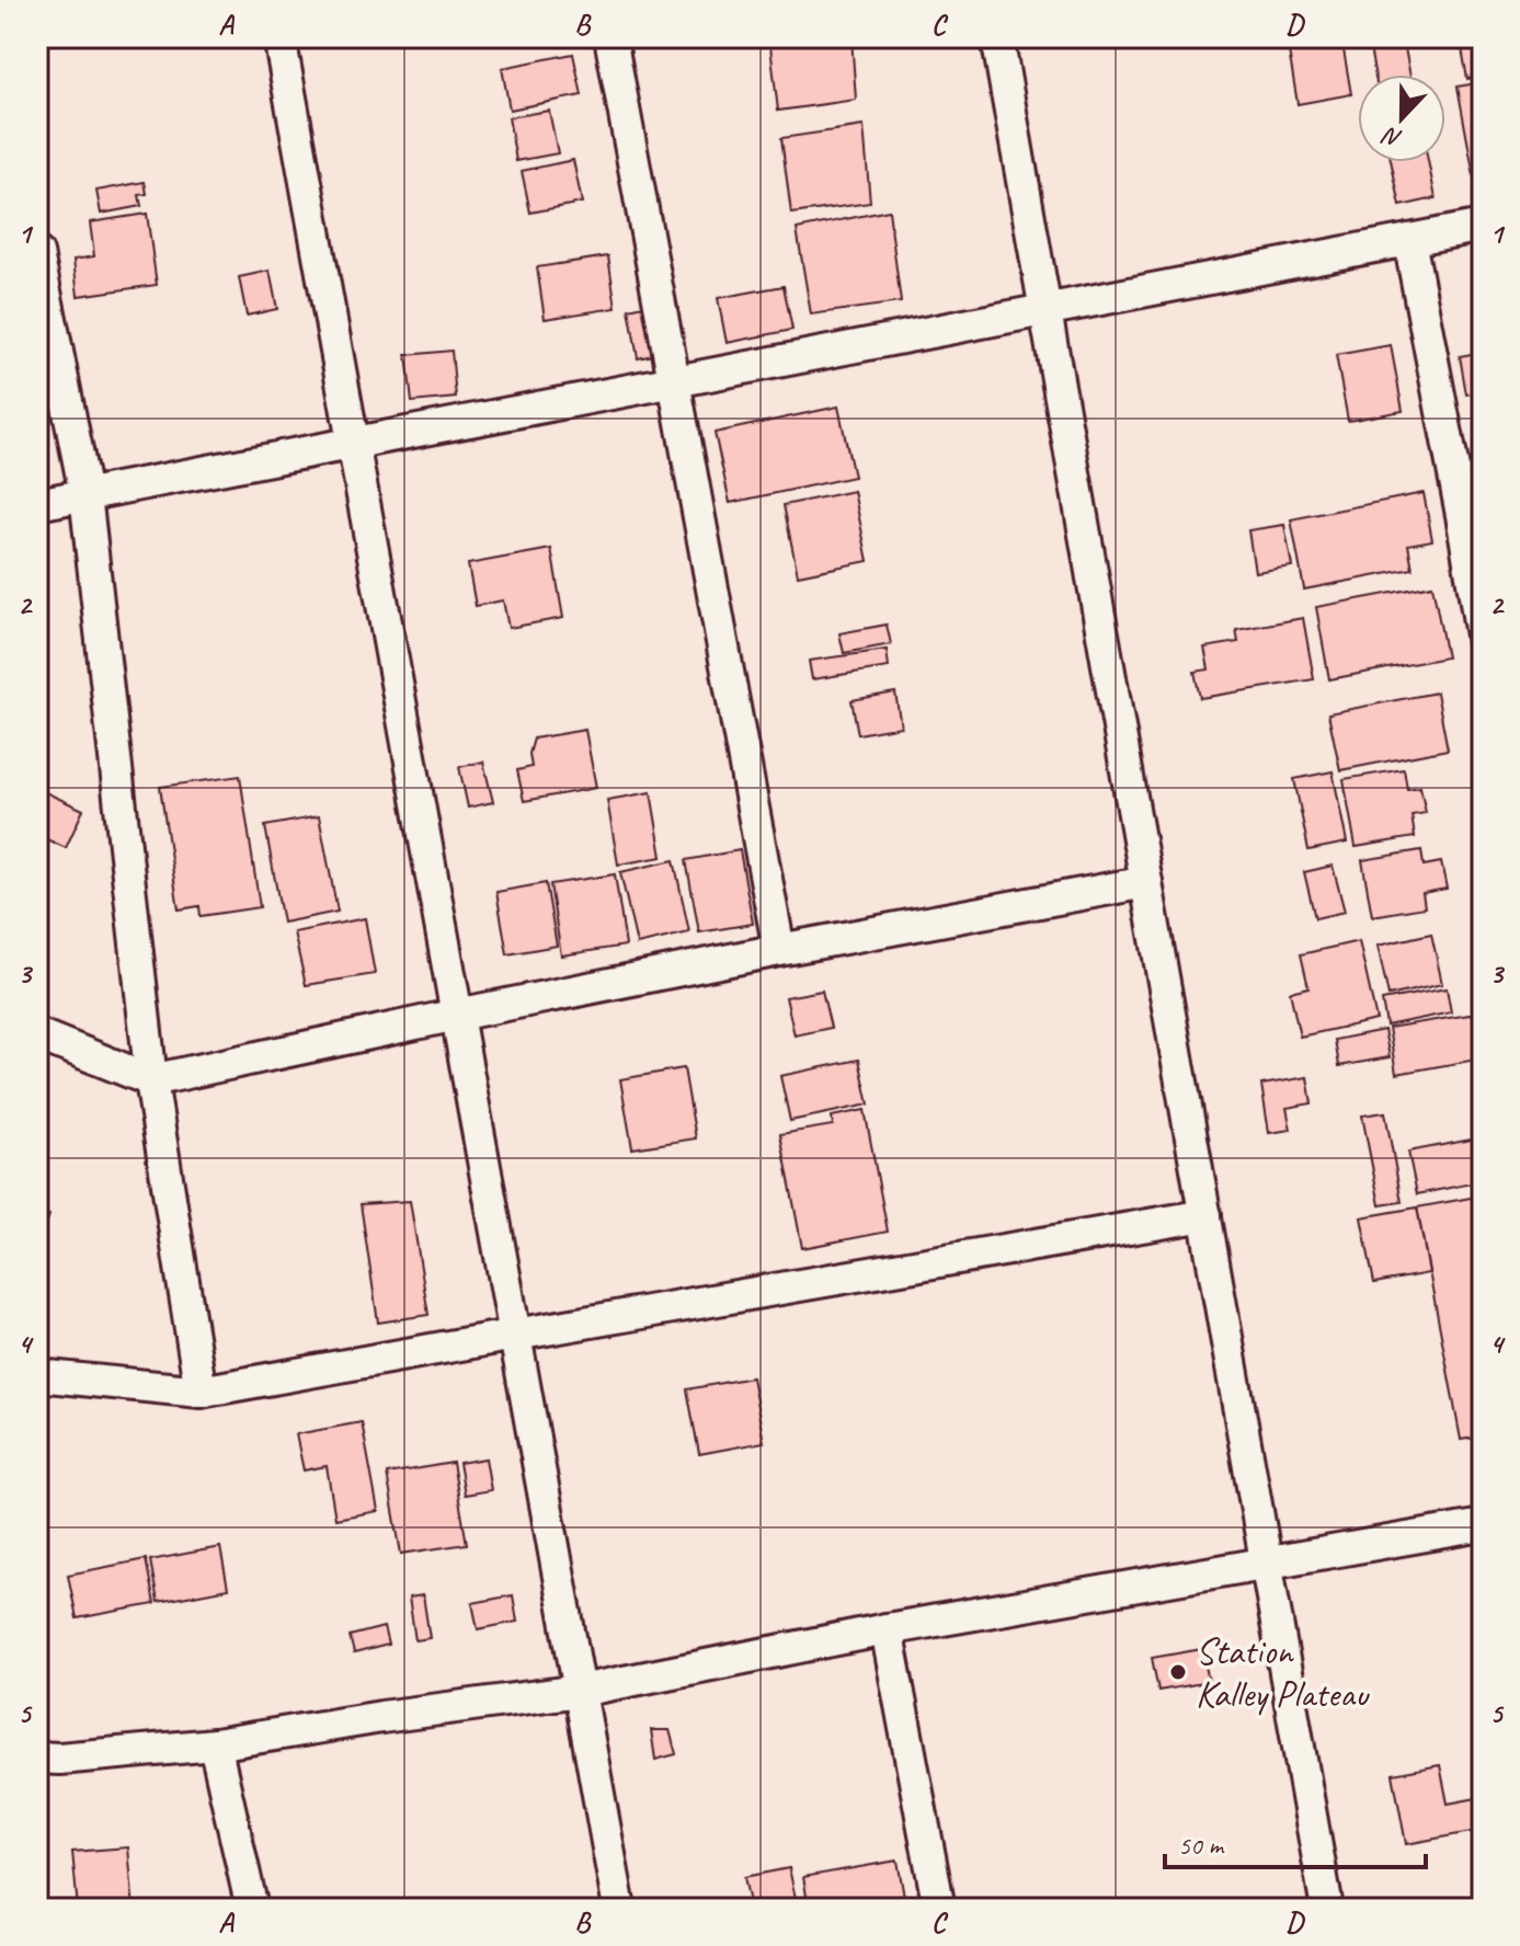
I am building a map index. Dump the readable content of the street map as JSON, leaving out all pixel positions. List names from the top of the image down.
{
  "places": ["Station Kalley Plateau"],
  "scale_bar": "50 m",
  "north": "bottom",
  "grid": {
    "columns": [
      "A",
      "B",
      "C",
      "D"
    ],
    "rows": [
      "1",
      "2",
      "3",
      "4",
      "5"
    ]
  }
}
